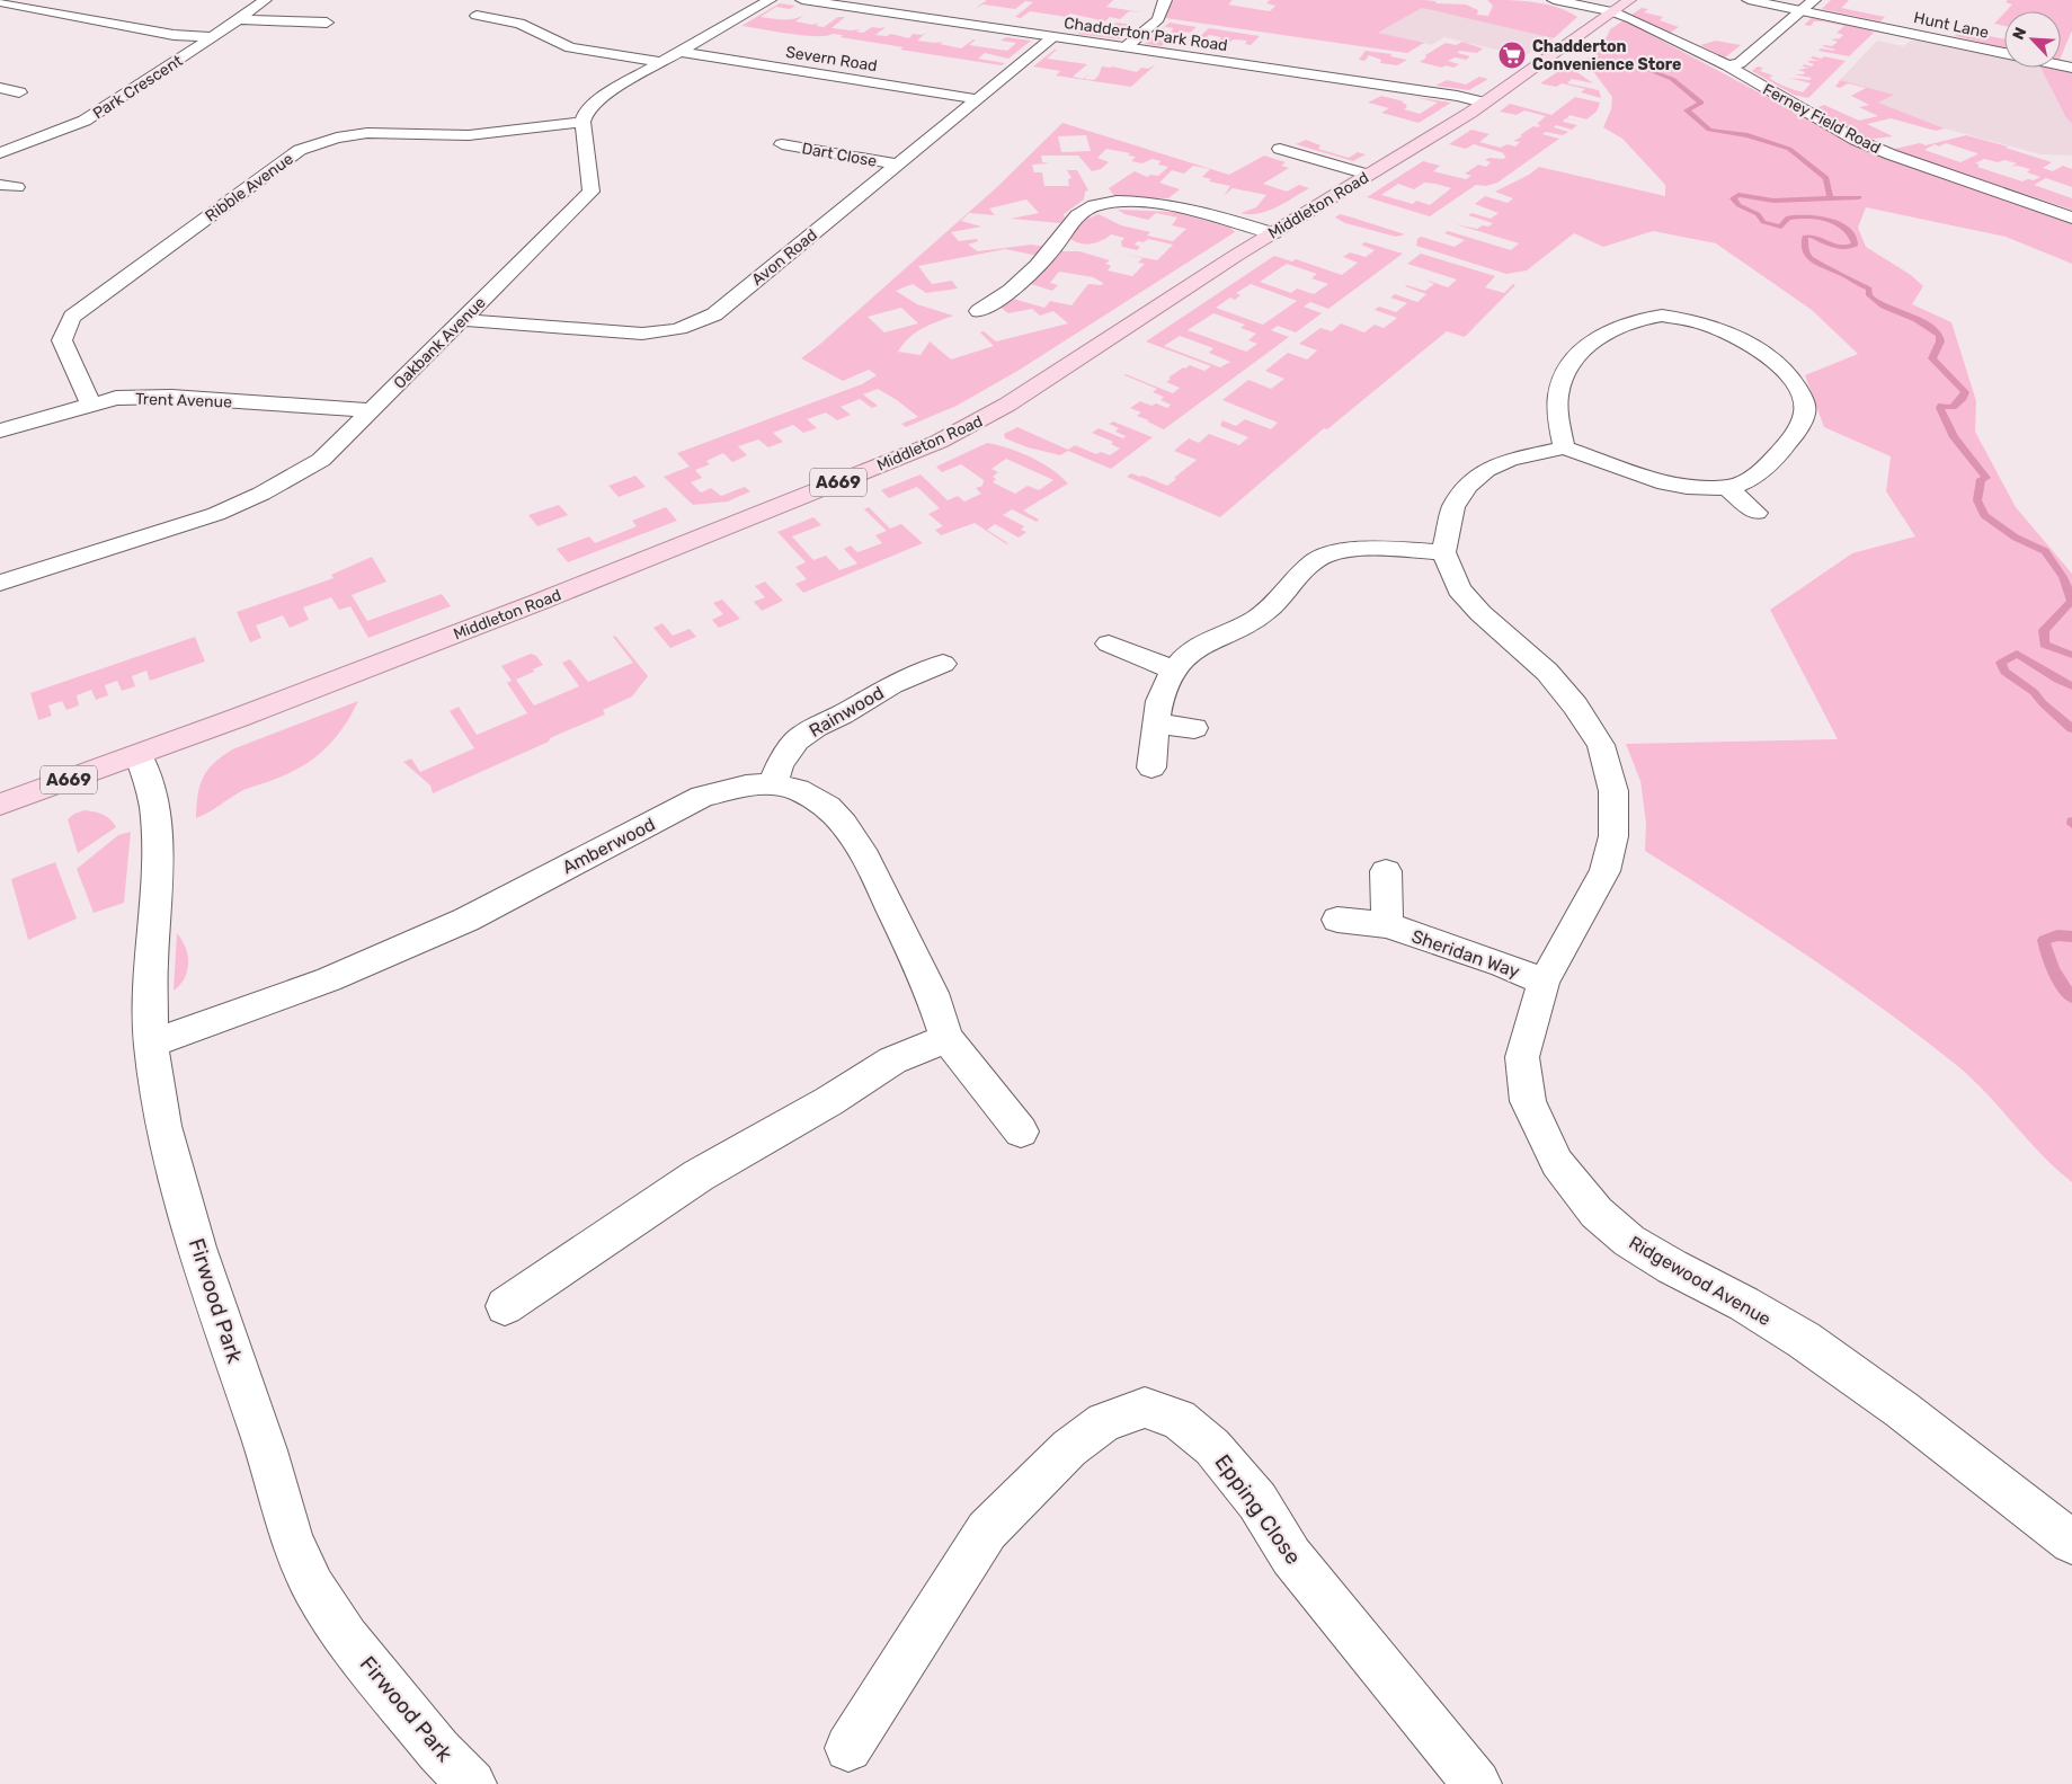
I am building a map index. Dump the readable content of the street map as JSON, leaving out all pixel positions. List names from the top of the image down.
{
  "streets": {
    "main road": ["Middleton Road", "A669"],
    "street": [
      "Hunt Lane",
      "Chadderton Park Road",
      "Severn Road",
      "Park Crescent",
      "Ferney Field Road",
      "Dart Close",
      "Ribble Avenue",
      "Avon Road",
      "Oakbank Avenue",
      "Trent Avenue",
      "Rainwood",
      "Amberwood",
      "Sheridan Way",
      "Ridgewood Avenue",
      "Firwood Park",
      "Epping Close"
    ]
  },
  "crossings": [
    ["Chadderton Park Road", "Middleton Road"],
    ["Chadderton Park Road", "Avon Road"],
    ["Severn Road", "Avon Road"],
    ["Ferney Field Road", "Middleton Road"],
    ["Dart Close", "Avon Road"],
    ["Ribble Avenue", "Oakbank Avenue"],
    ["Ribble Avenue", "Trent Avenue"],
    ["Middleton Road", "Firwood Park"],
    ["Avon Road", "Oakbank Avenue"],
    ["Oakbank Avenue", "Trent Avenue"],
    ["Rainwood", "Amberwood"],
    ["Amberwood", "Firwood Park"],
    ["Sheridan Way", "Ridgewood Avenue"]
  ],
  "places": {
    "supermarket": ["Chadderton Convenience Store"]
  },
  "north": "top left"
}
